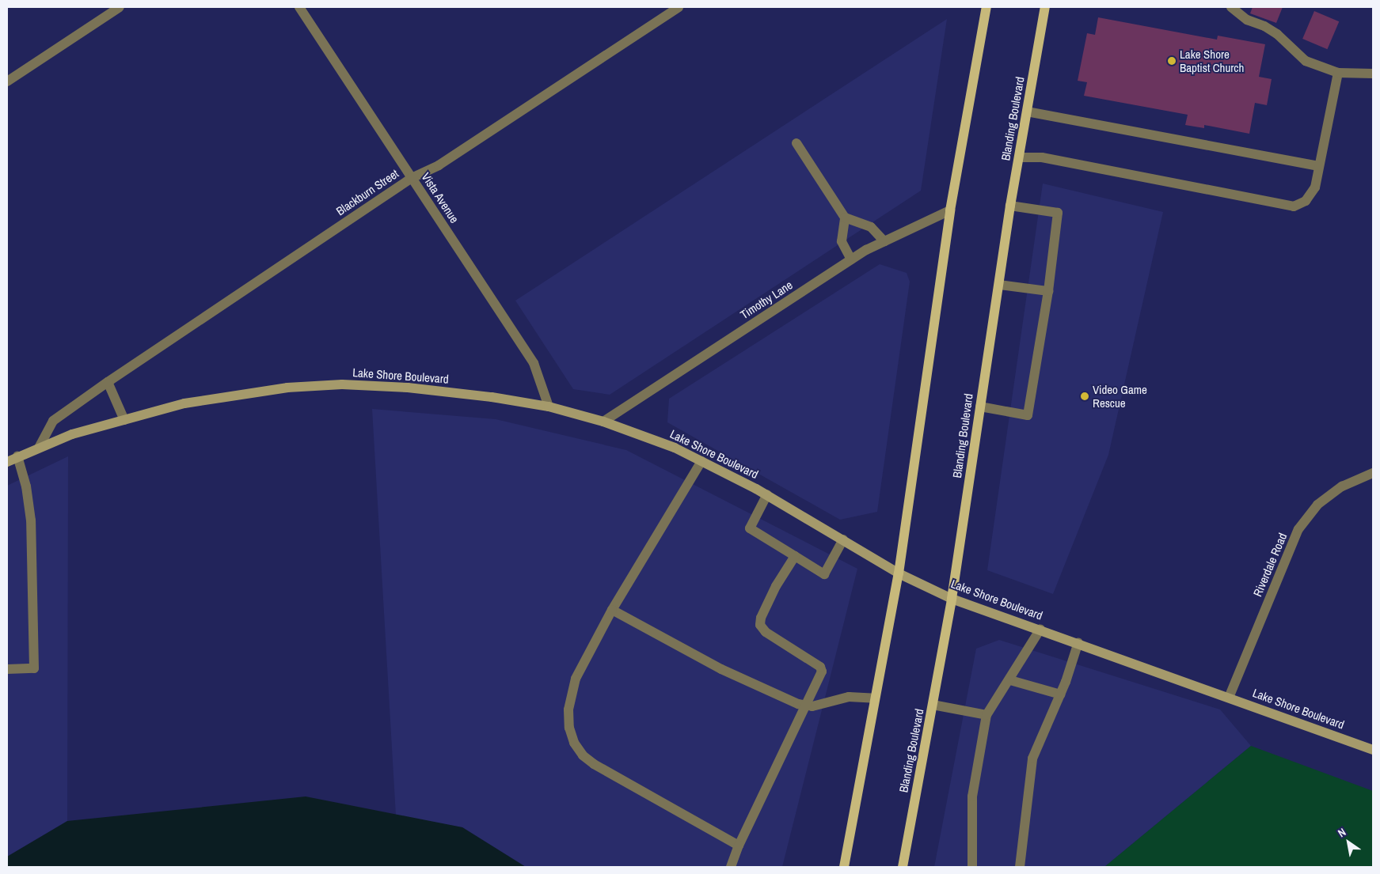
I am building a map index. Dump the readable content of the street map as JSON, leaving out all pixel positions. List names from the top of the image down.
{
  "streets": {
    "main road": ["Blanding Boulevard"],
    "street": [
      "Blackburn Street",
      "Vista Avenue",
      "Timothy Lane",
      "Lake Shore Boulevard",
      "Riverdale Road"
    ]
  },
  "crossings": [
    ["Blanding Boulevard", "Lake Shore Boulevard"],
    ["Blackburn Street", "Vista Avenue"],
    ["Blackburn Street", "Lake Shore Boulevard"],
    ["Vista Avenue", "Lake Shore Boulevard"],
    ["Timothy Lane", "Lake Shore Boulevard"],
    ["Lake Shore Boulevard", "Riverdale Road"]
  ],
  "places": ["Lake Shore Baptist Church", "Video Game Rescue"],
  "north": "top left"
}
